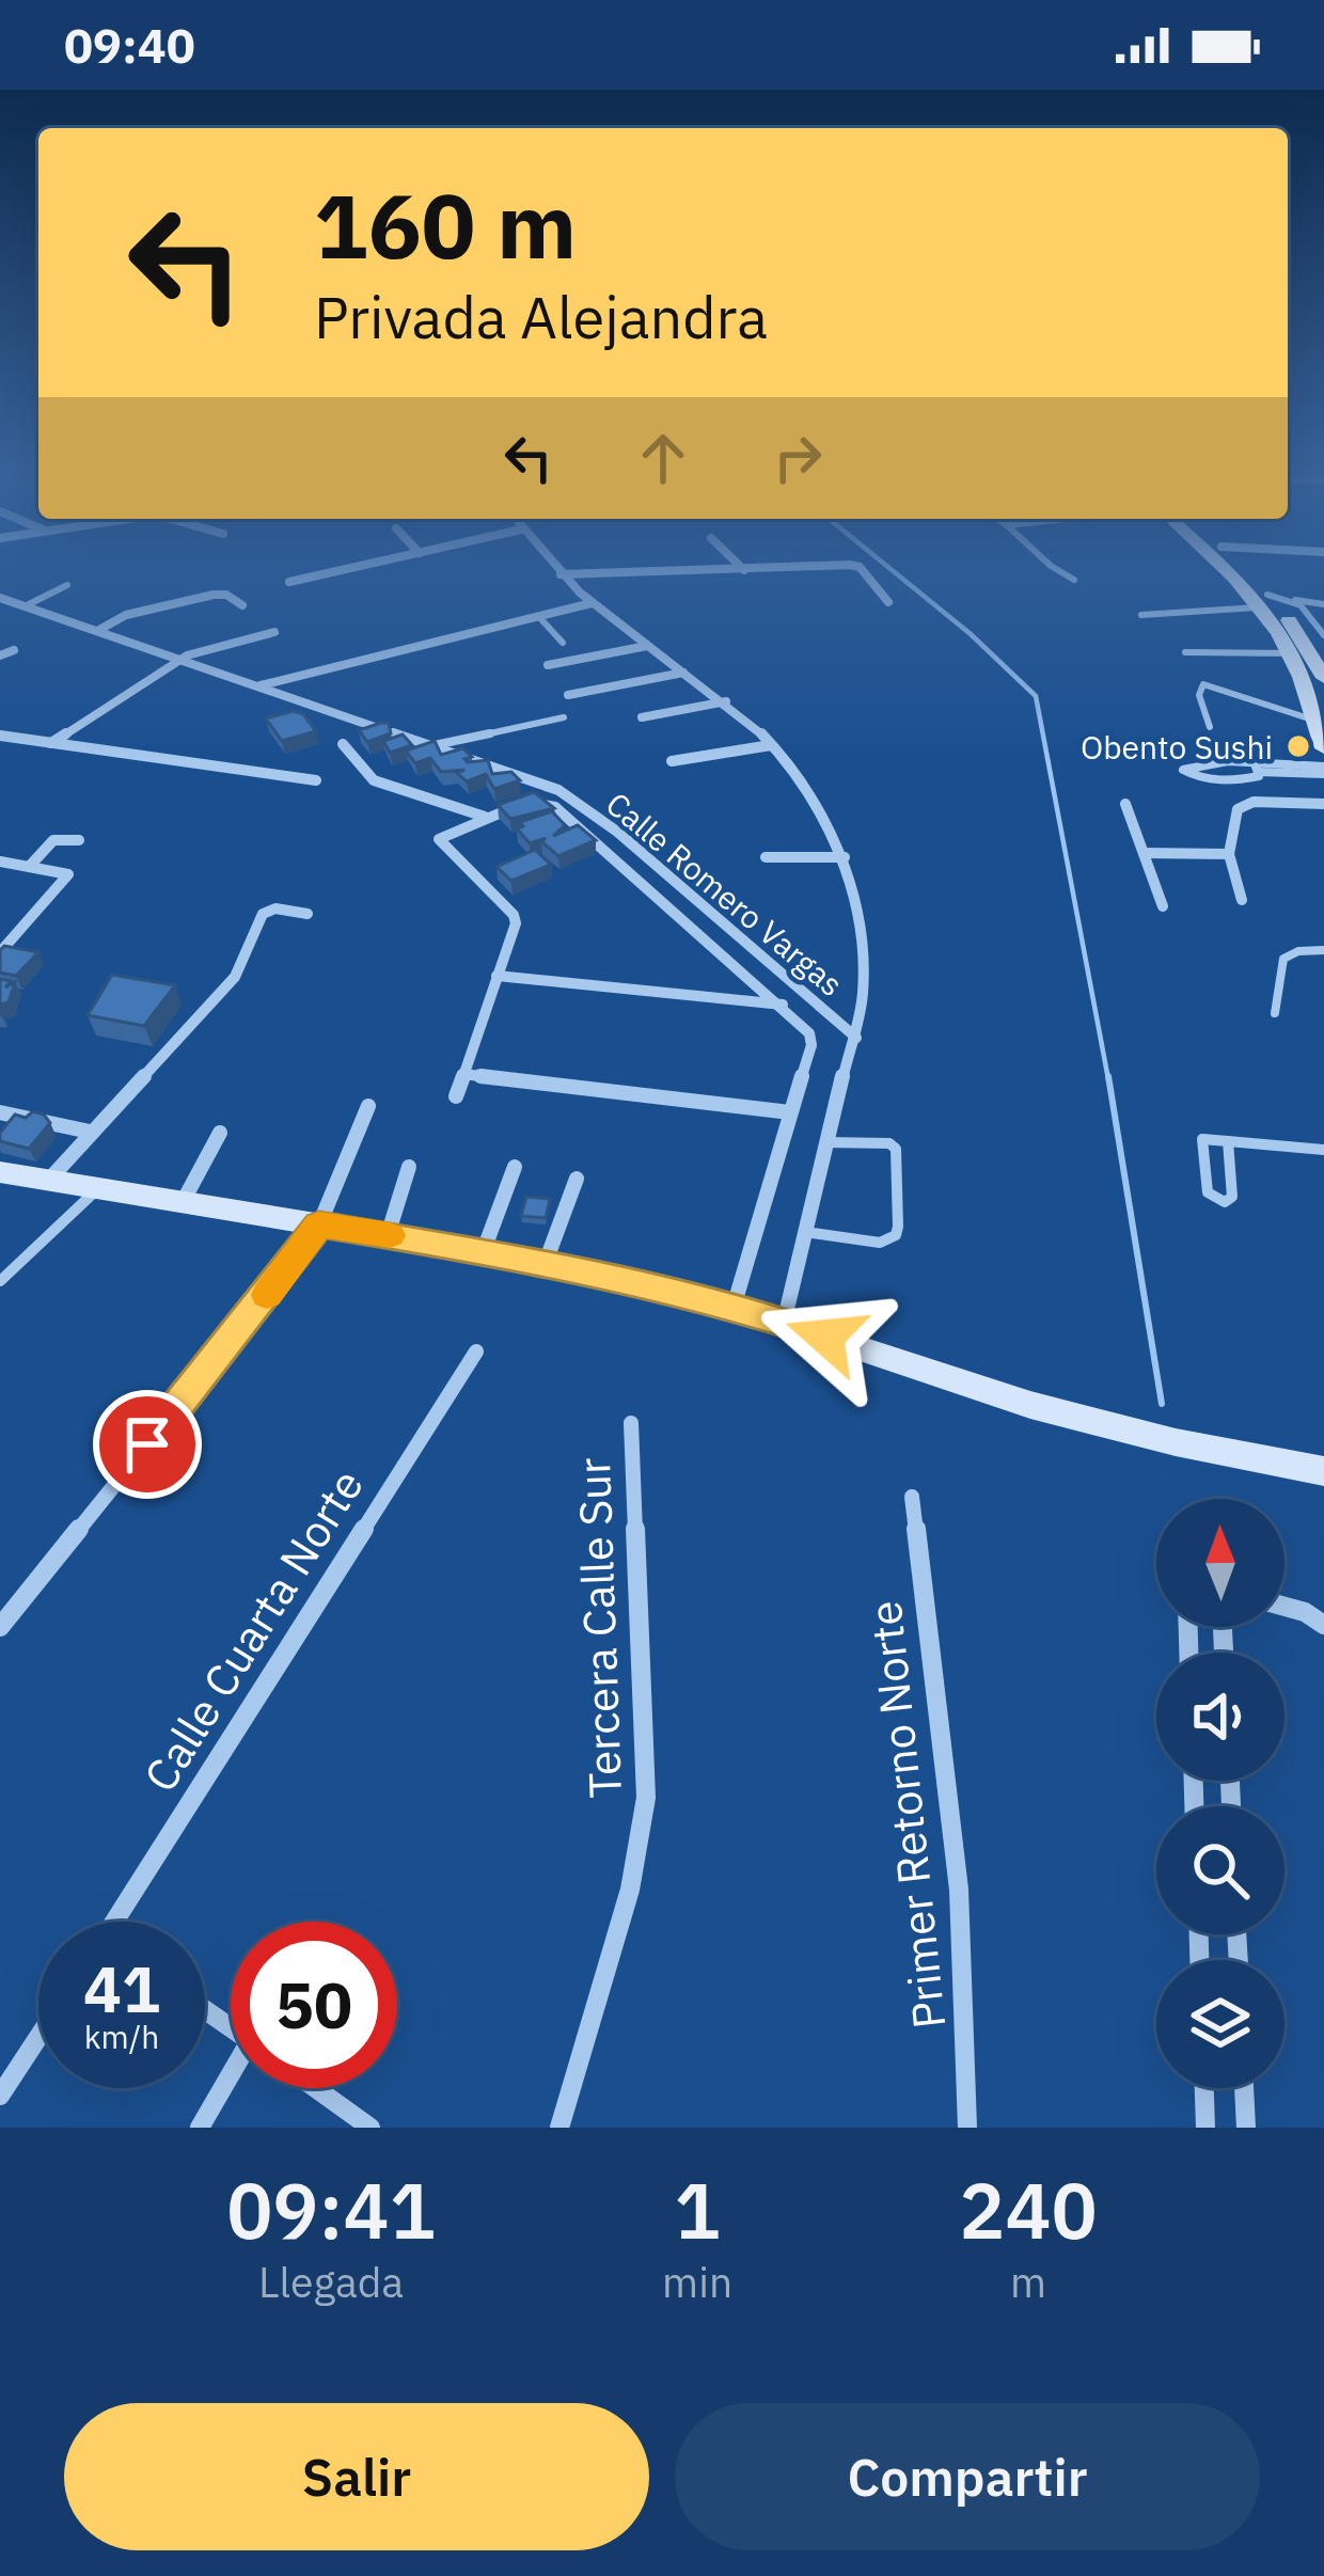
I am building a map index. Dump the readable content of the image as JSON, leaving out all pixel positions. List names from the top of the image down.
{
  "streets": {
    "street": [
      "Calle Romero Vargas",
      "Tercera Calle Sur",
      "Calle Cuarta Norte",
      "Primer Retorno Norte"
    ]
  },
  "places": ["Obento Sushi"],
  "north": "top",
  "page": {
    "status": "09:40",
    "turn": ["160 m", "Privada Alejandra"],
    "speed": "41 km/h",
    "limit": "50",
    "eta": [
      "09:41",
      "Llegada",
      "1",
      "min",
      "240",
      "m"
    ],
    "buttons": ["Salir", "Compartir"]
  }
}
